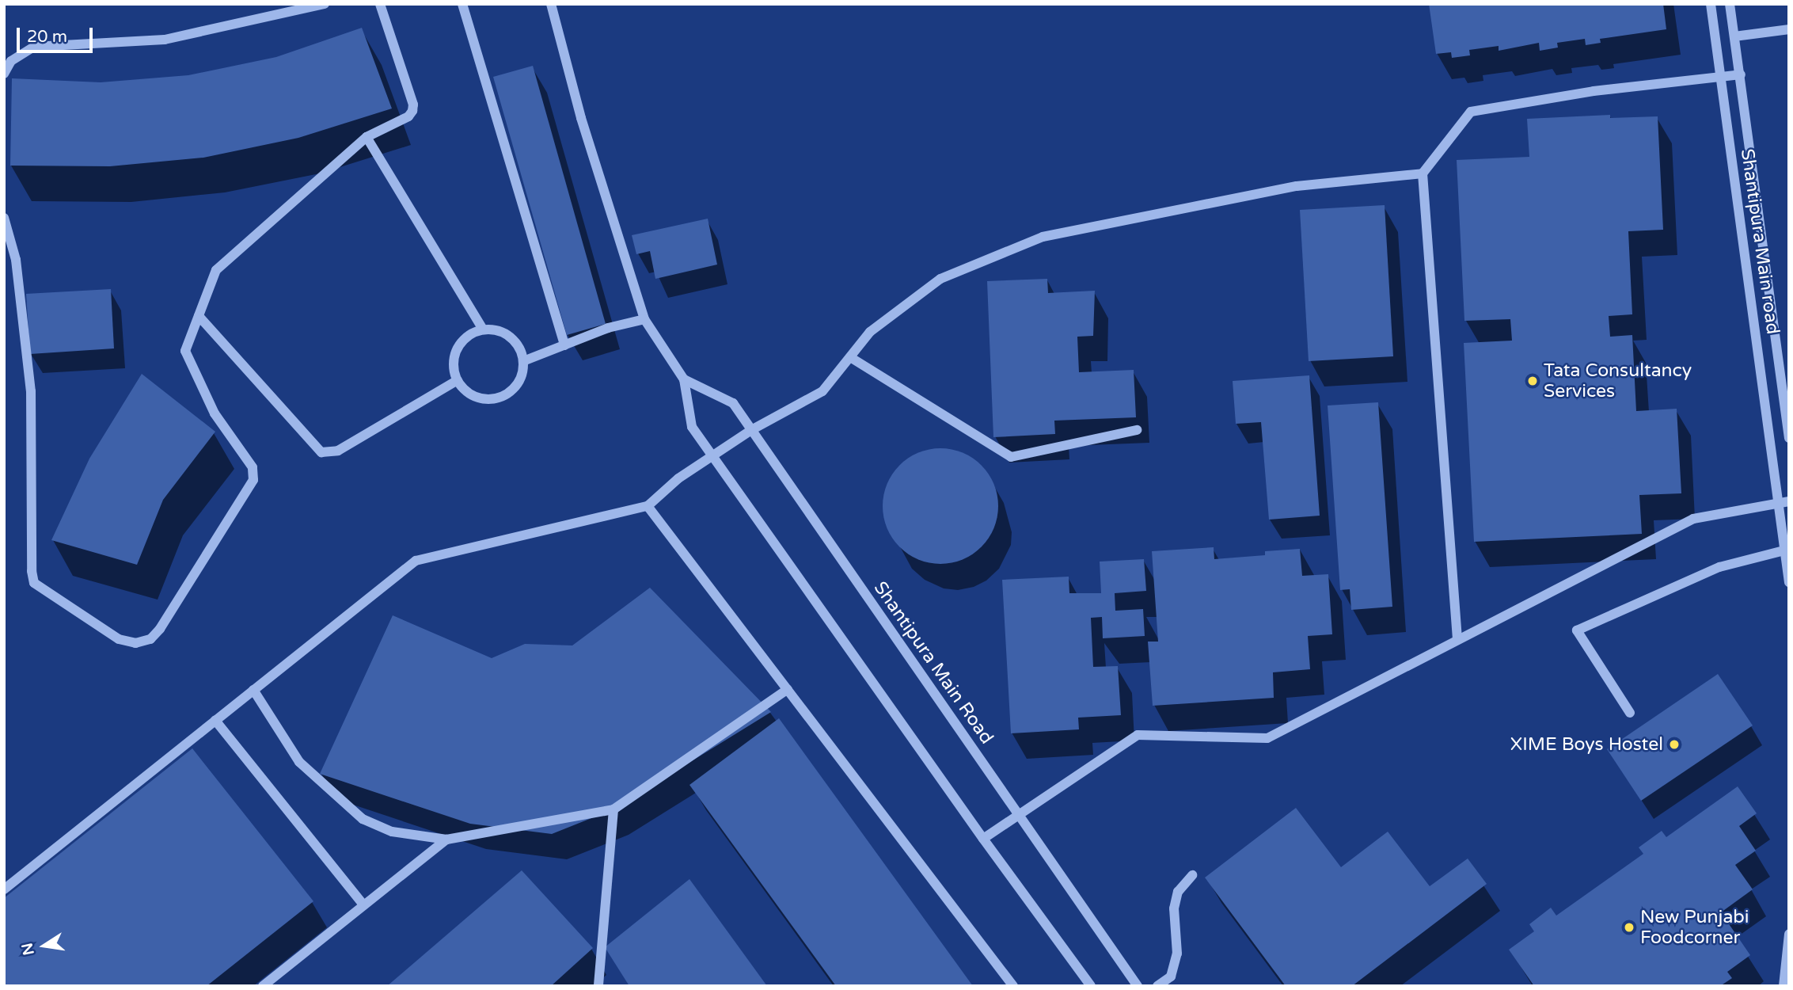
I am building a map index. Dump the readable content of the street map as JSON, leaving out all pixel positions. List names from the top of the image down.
{
  "streets": {
    "street": ["Shantipura Main road", "Shantipura Main Road"]
  },
  "places": ["Tata Consultancy Services", "XIME Boys Hostel", "New Punjabi Foodcorner"],
  "scale_bar": "20 m",
  "north": "left"
}
